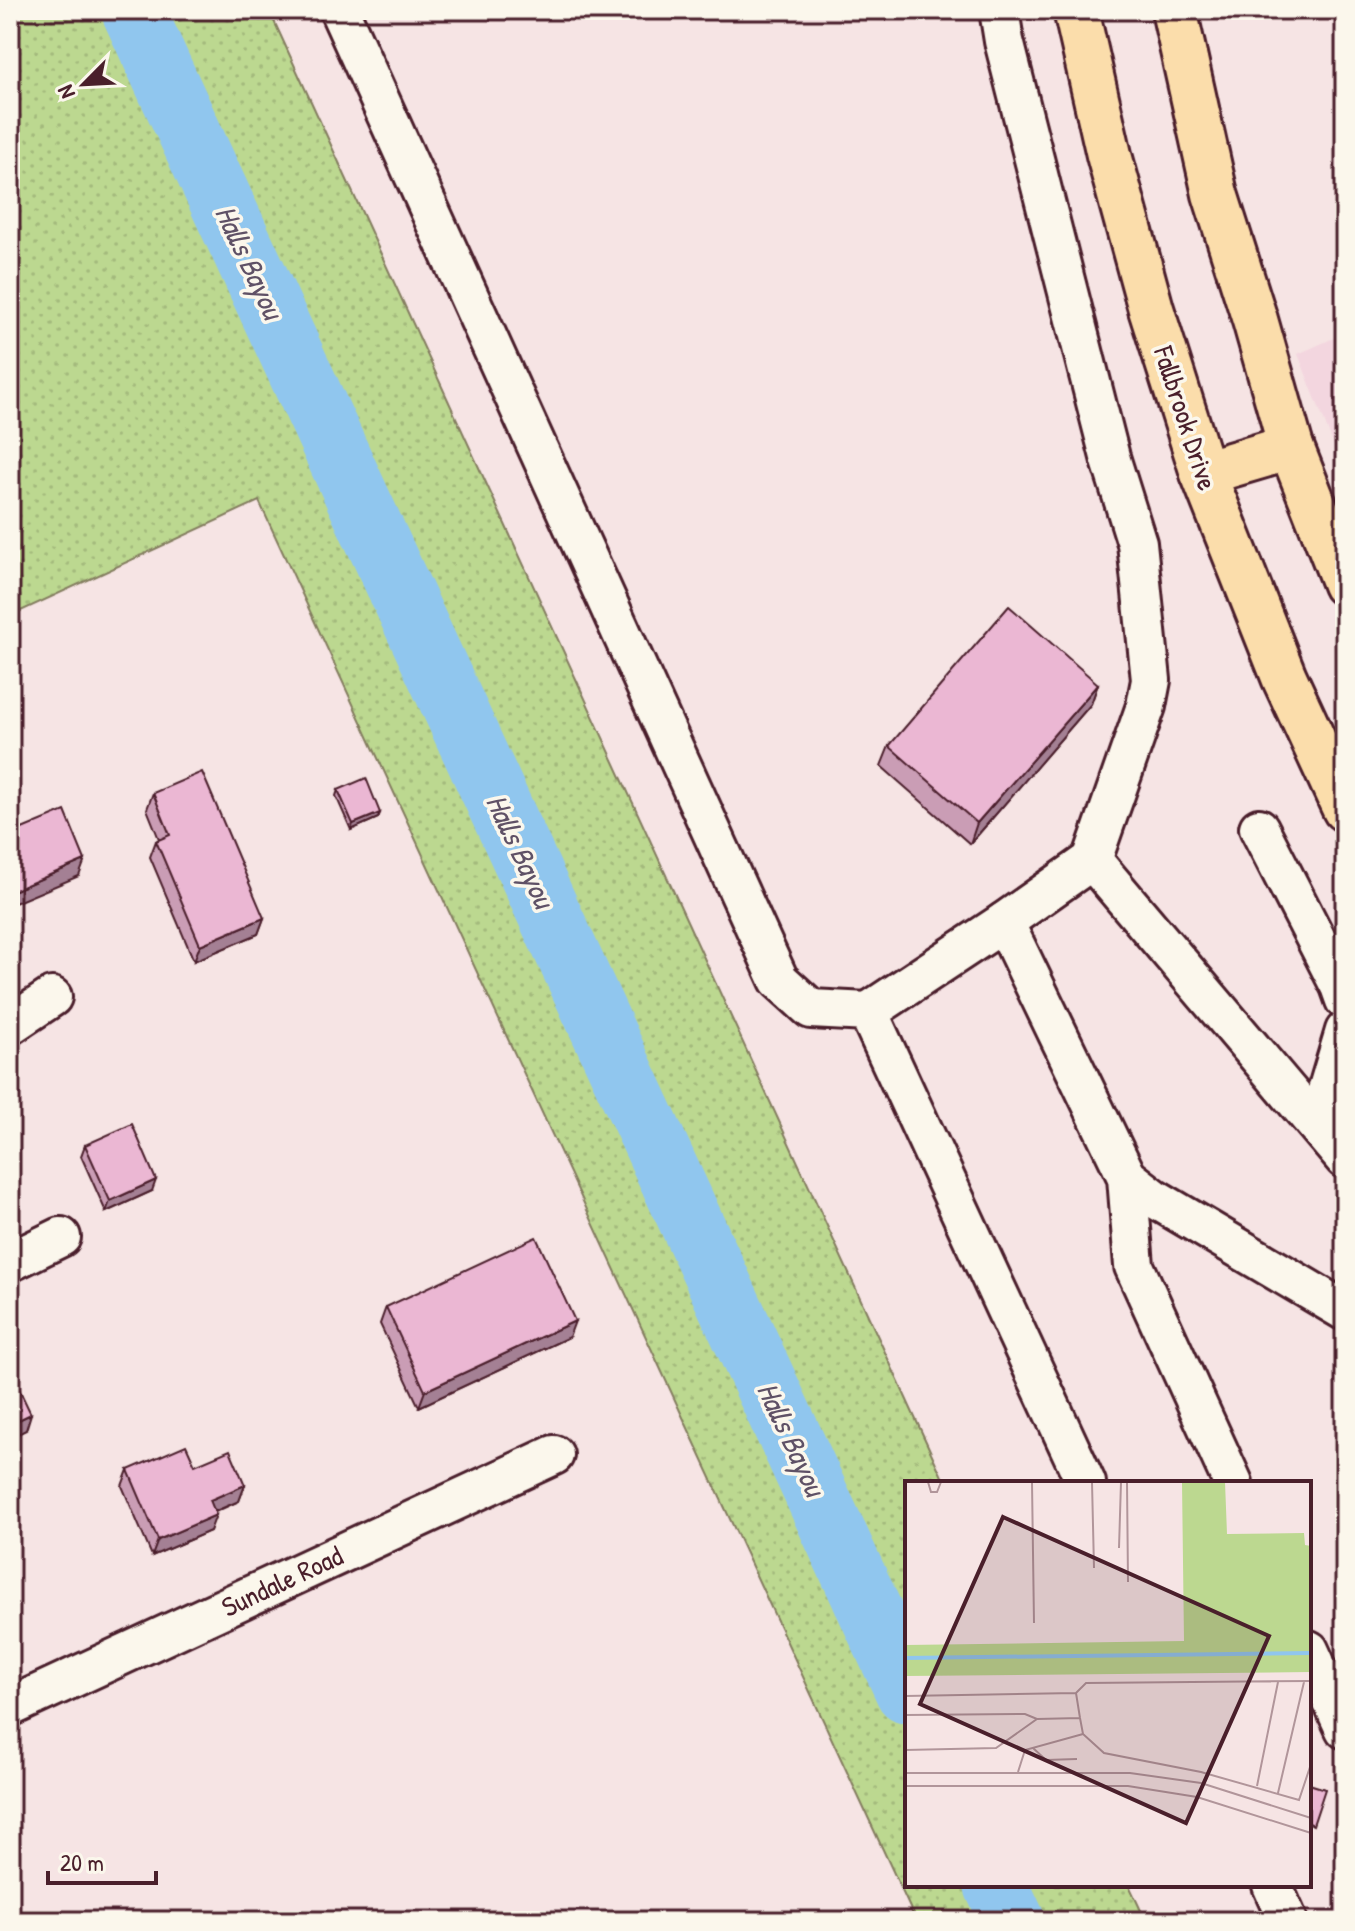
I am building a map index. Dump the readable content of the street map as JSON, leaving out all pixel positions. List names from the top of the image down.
{
  "streets": {
    "main road": ["Fallbrook Drive"],
    "street": ["Sundale Road"]
  },
  "water": ["Halls Bayou"],
  "scale_bar": "20 m",
  "north": "bottom left"
}
